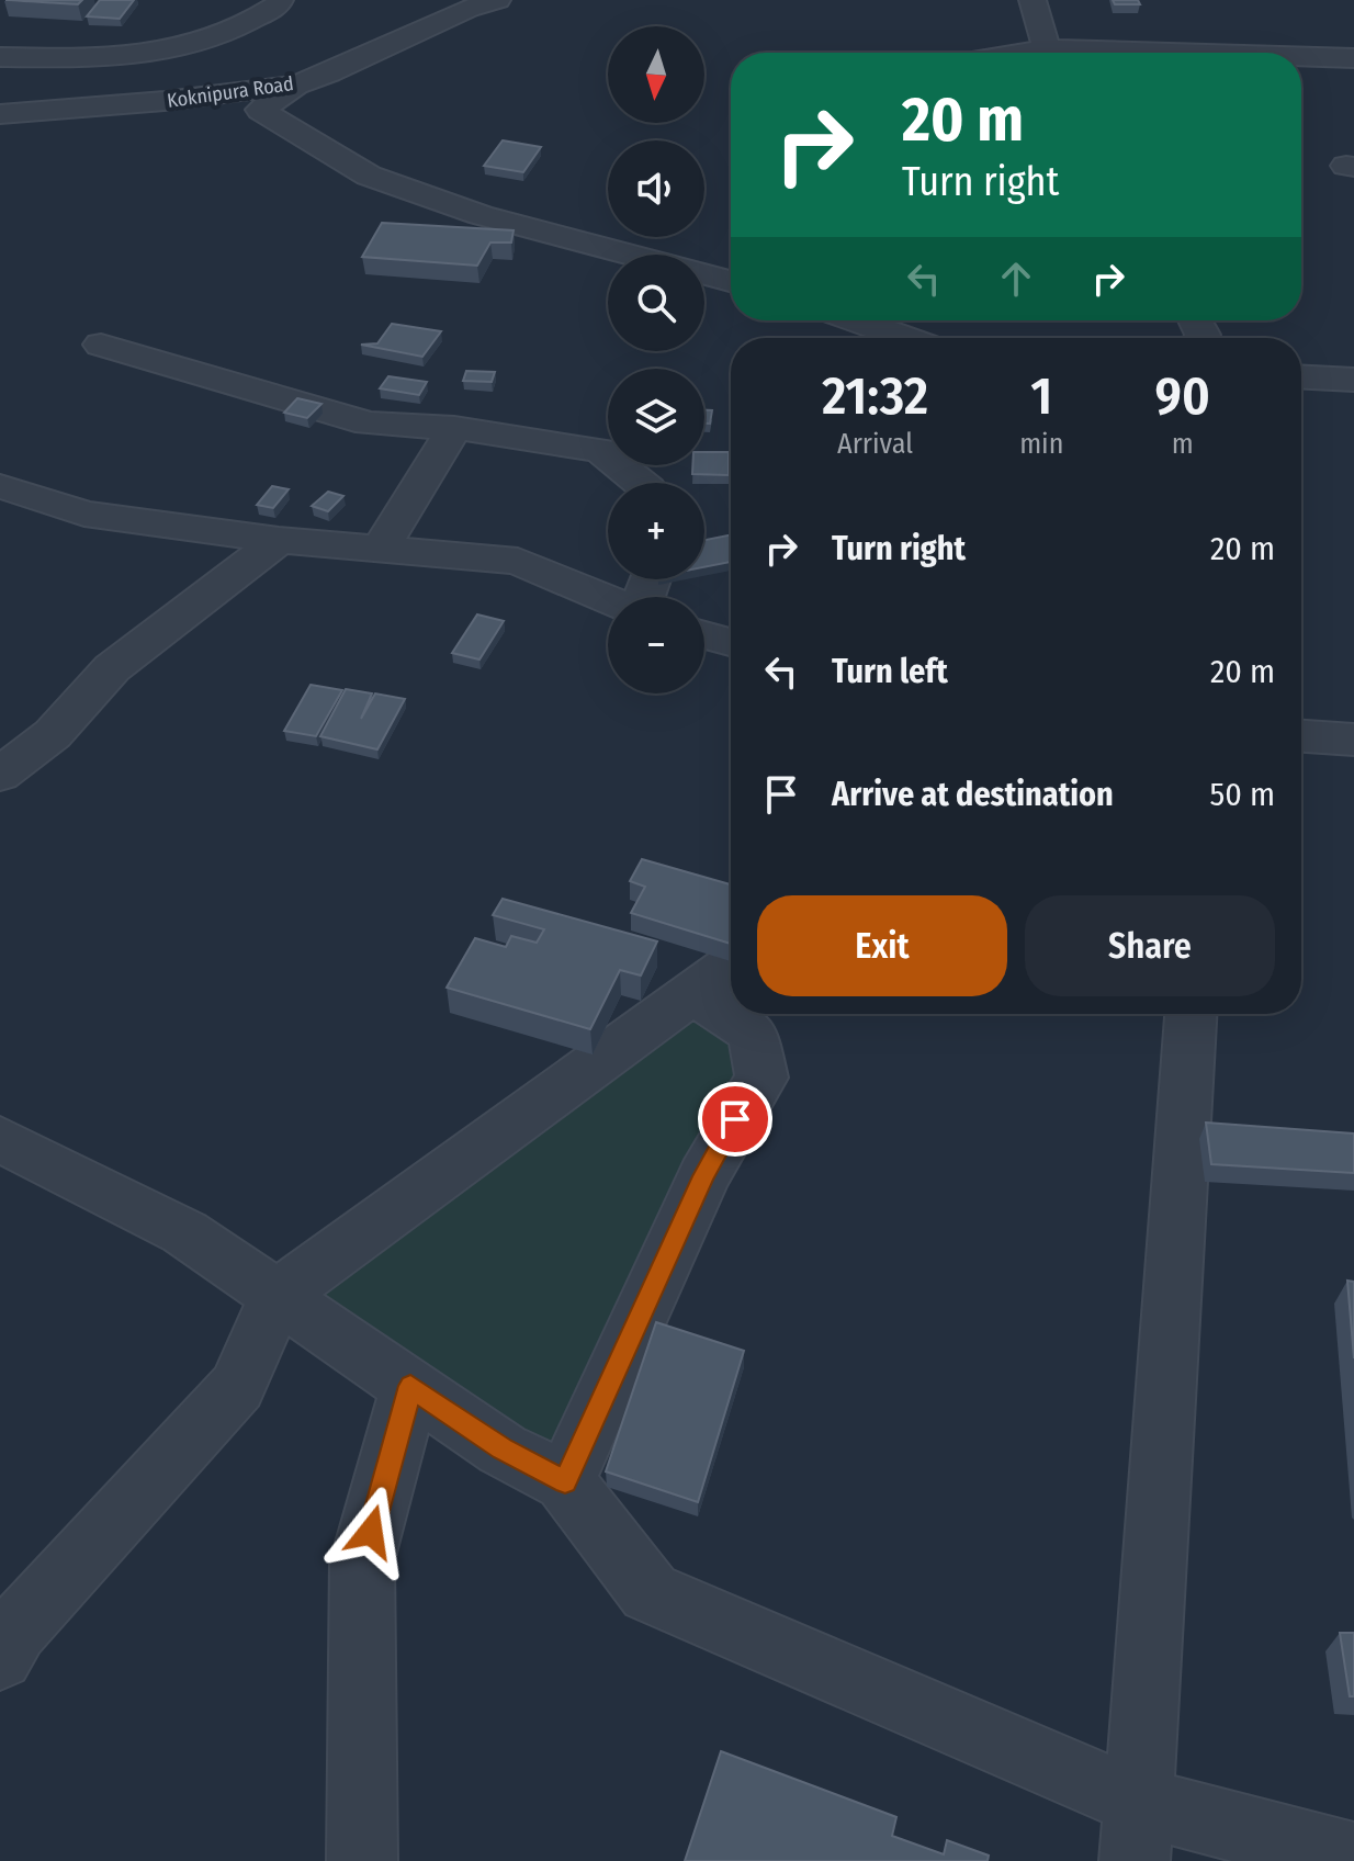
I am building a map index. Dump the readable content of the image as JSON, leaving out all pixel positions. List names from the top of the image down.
{
  "streets": {
    "street": ["Koknipura Road"]
  },
  "north": "bottom",
  "page": {
    "map_buttons": ["+", "−"],
    "turn": ["20 m", "Turn right"],
    "eta": [
      "21:32",
      "Arrival",
      "1",
      "min",
      "90",
      "m"
    ],
    "list": [
      {
        "name": "Turn right",
        "value": "20 m"
      },
      {
        "name": "Turn left",
        "value": "20 m"
      },
      {
        "name": "Arrive at destination",
        "value": "50 m"
      }
    ],
    "buttons": ["Exit", "Share"]
  }
}
